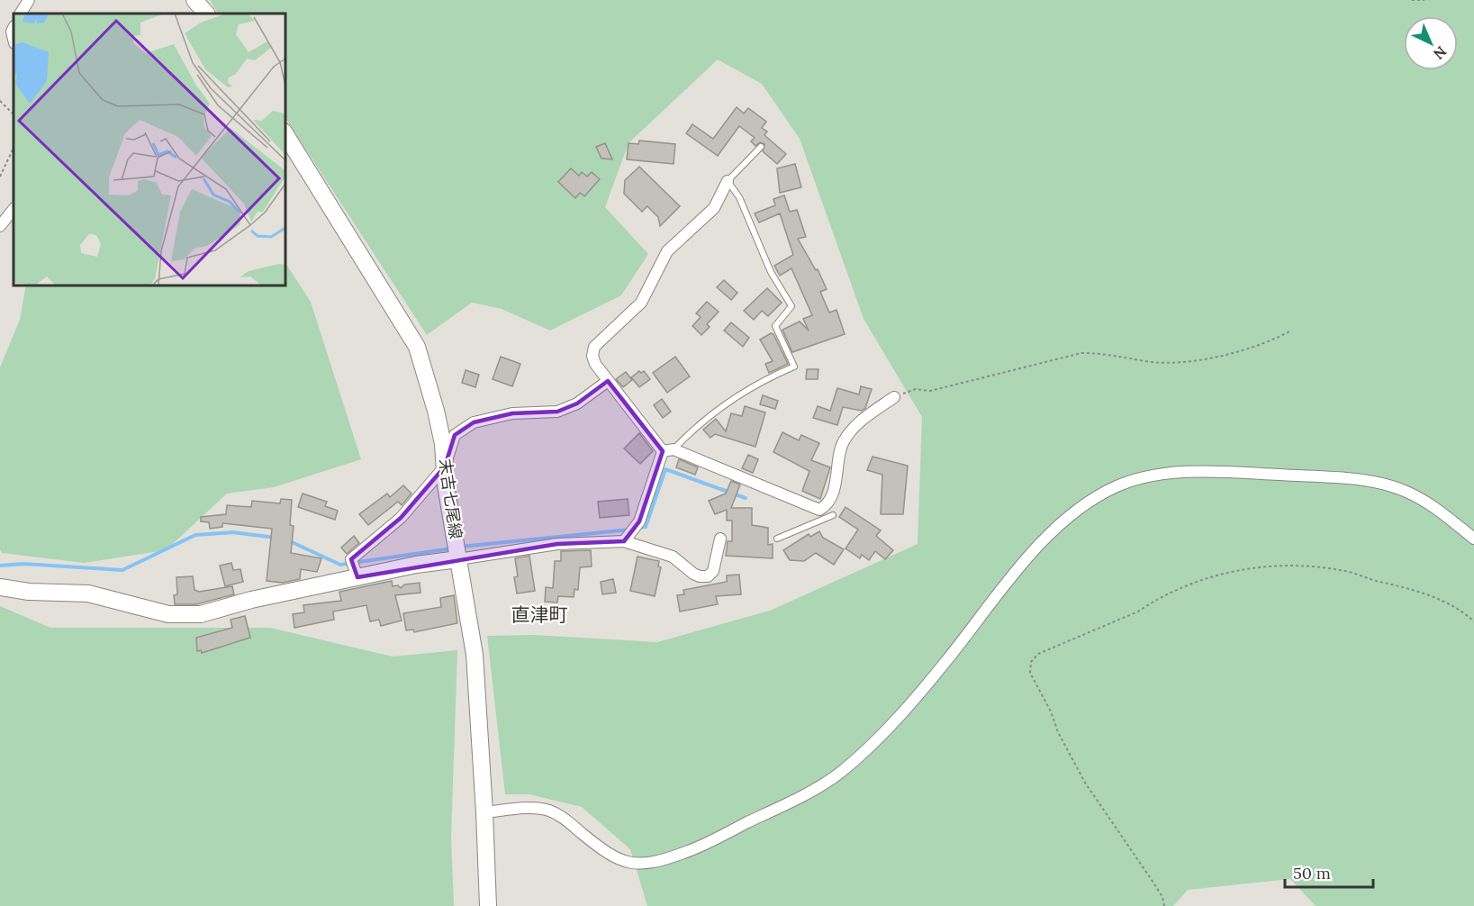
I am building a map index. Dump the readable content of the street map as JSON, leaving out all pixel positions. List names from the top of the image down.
{
  "streets": {
    "main road": ["末吉七尾線"]
  },
  "districts": ["直津町"],
  "scale_bar": "50 m",
  "north": "bottom right"
}
